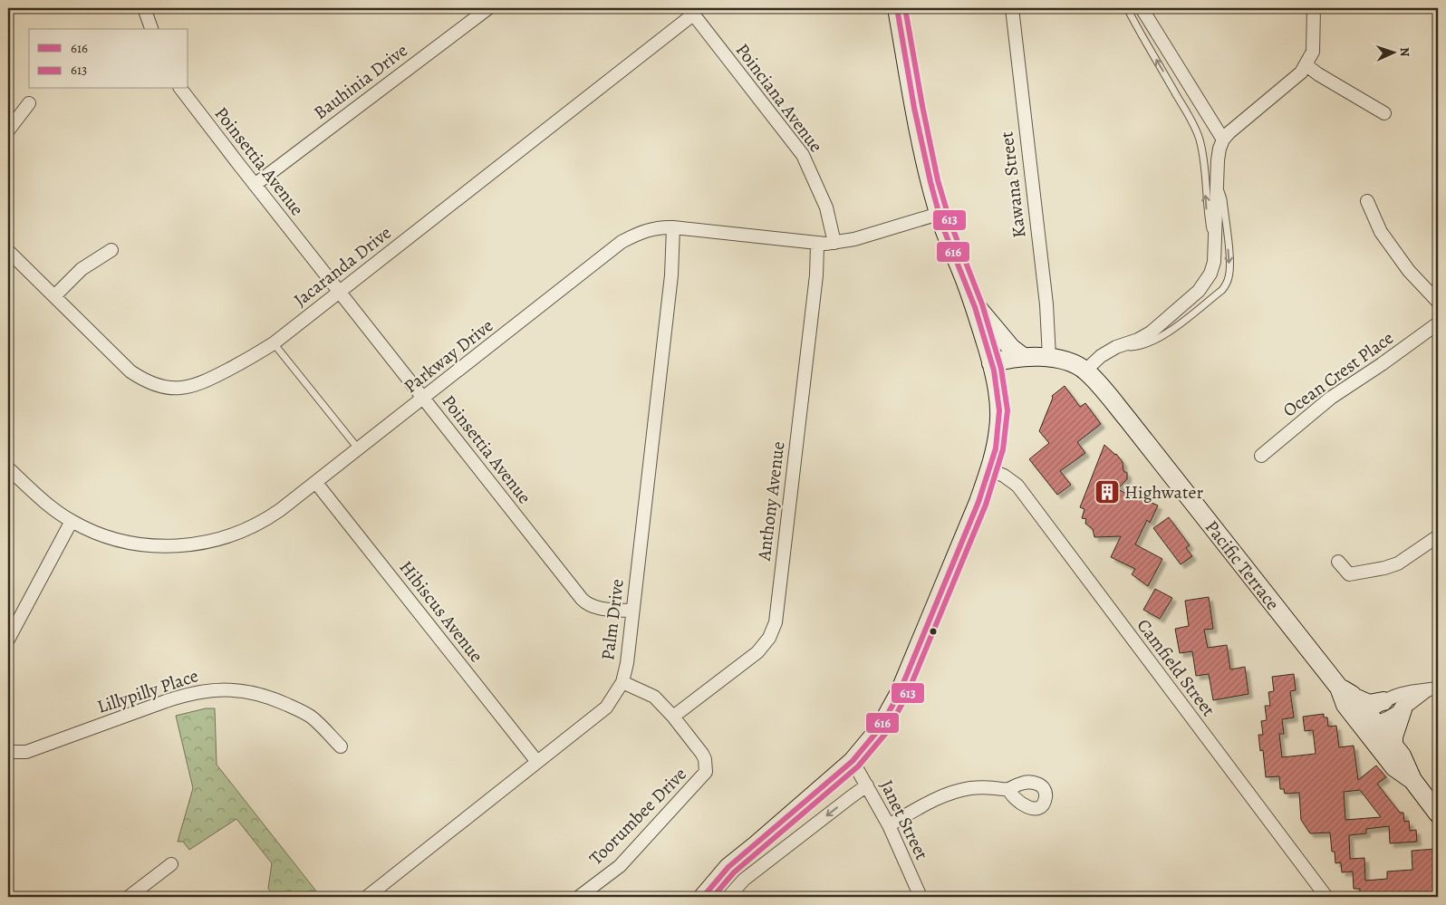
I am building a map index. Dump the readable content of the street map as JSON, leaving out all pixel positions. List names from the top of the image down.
{
  "streets": {
    "main road": ["Pacific Terrace"],
    "street": [
      "Bauhinia Drive",
      "Poinciana Avenue",
      "Poinsettia Avenue",
      "Kawana Street",
      "Jacaranda Drive",
      "Parkway Drive",
      "Ocean Crest Place",
      "Anthony Avenue",
      "Hibiscus Avenue",
      "Palm Drive",
      "Camfield Street",
      "Lillypilly Place",
      "Toorumbee Drive",
      "Janet Street"
    ]
  },
  "crossings": [
    ["Bauhinia Drive", "Poinsettia Avenue"],
    ["Poinciana Avenue", "Jacaranda Drive"],
    ["Poinciana Avenue", "Parkway Drive"],
    ["Poinsettia Avenue", "Jacaranda Drive"],
    ["Poinsettia Avenue", "Parkway Drive"],
    ["Poinsettia Avenue", "Palm Drive"],
    ["Kawana Street", "Pacific Terrace"],
    ["Parkway Drive", "Anthony Avenue"],
    ["Parkway Drive", "Hibiscus Avenue"],
    ["Parkway Drive", "Palm Drive"],
    ["Anthony Avenue", "Toorumbee Drive"],
    ["Hibiscus Avenue", "Palm Drive"],
    ["Palm Drive", "Toorumbee Drive"]
  ],
  "places": {
    "building": ["Highwater"]
  },
  "lines": ["transit line 616", "transit line 613"],
  "legend": ["616", "613"],
  "north": "right"
}
